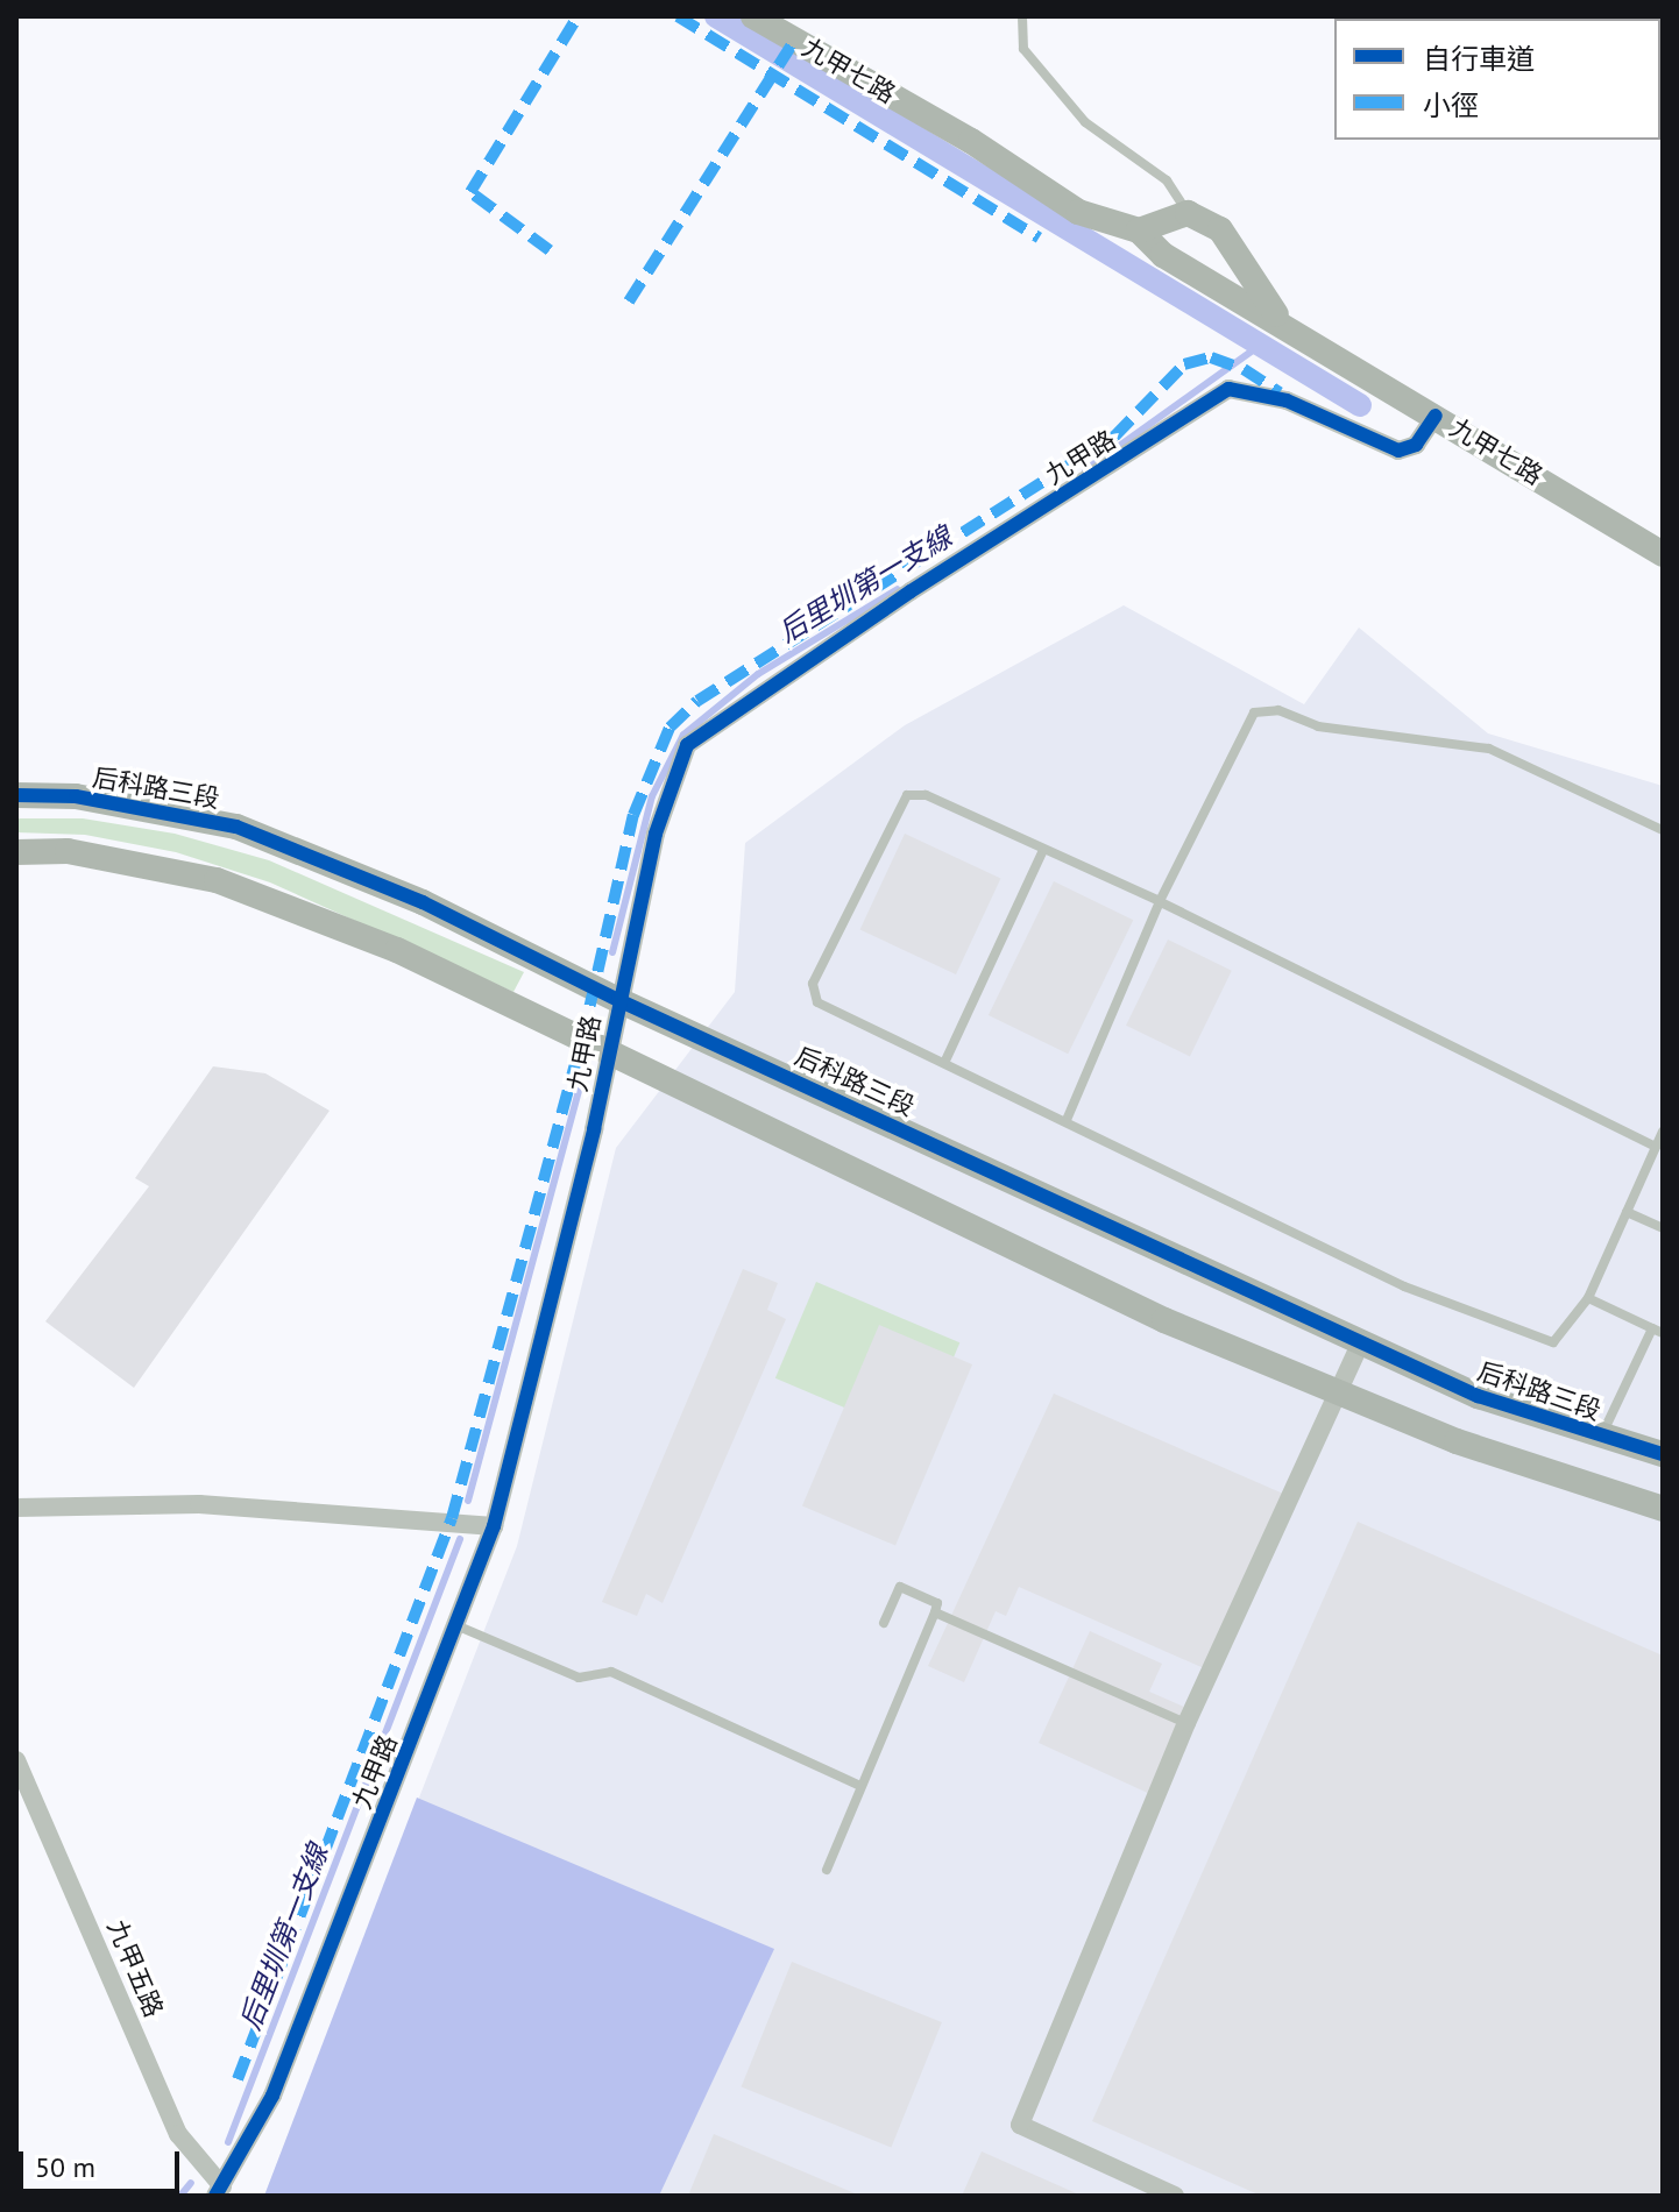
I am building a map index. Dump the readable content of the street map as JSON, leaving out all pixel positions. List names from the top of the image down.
{
  "streets": {
    "street": [
      "九甲七路",
      "九甲路",
      "后科路三段",
      "九甲五路"
    ]
  },
  "crossings": [
    ["九甲七路", "九甲路"],
    ["九甲路", "后科路三段"],
    ["九甲路", "九甲五路"]
  ],
  "water": ["后里圳第一支線"],
  "legend": ["自行車道", "小徑"],
  "scale_bar": "50 m"
}
